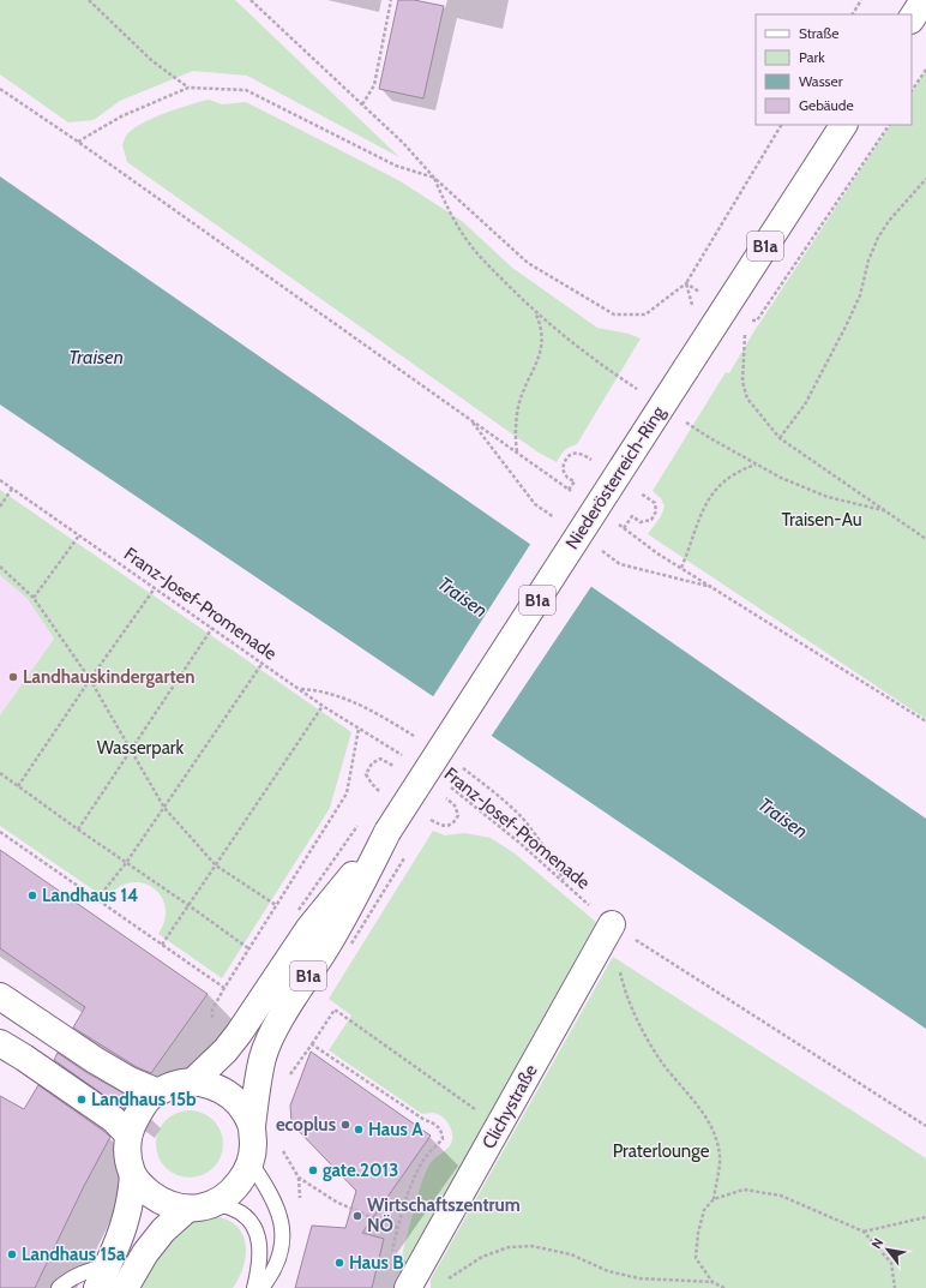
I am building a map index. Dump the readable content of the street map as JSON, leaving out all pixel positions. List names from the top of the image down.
{
  "streets": {
    "main road": ["B1a", "Niederösterreich-Ring", "Clichystraße"],
    "path": ["Franz-Josef-Promenade"]
  },
  "crossings": [
    ["Franz-Josef-Promenade", "Clichystraße"]
  ],
  "water": ["Traisen"],
  "parks": ["Traisen-Au", "Wasserpark", "Praterlounge"],
  "places": [
    "Landhauskindergarten",
    "Landhaus 14",
    "Landhaus 15b",
    "ecoplus",
    "Haus A",
    "gate.2013",
    "Wirtschaftszentrum NÖ",
    "Landhaus 15a",
    "Haus B"
  ],
  "legend": [
    "Straße",
    "Park",
    "Wasser",
    "Gebäude"
  ],
  "north": "top left"
}
